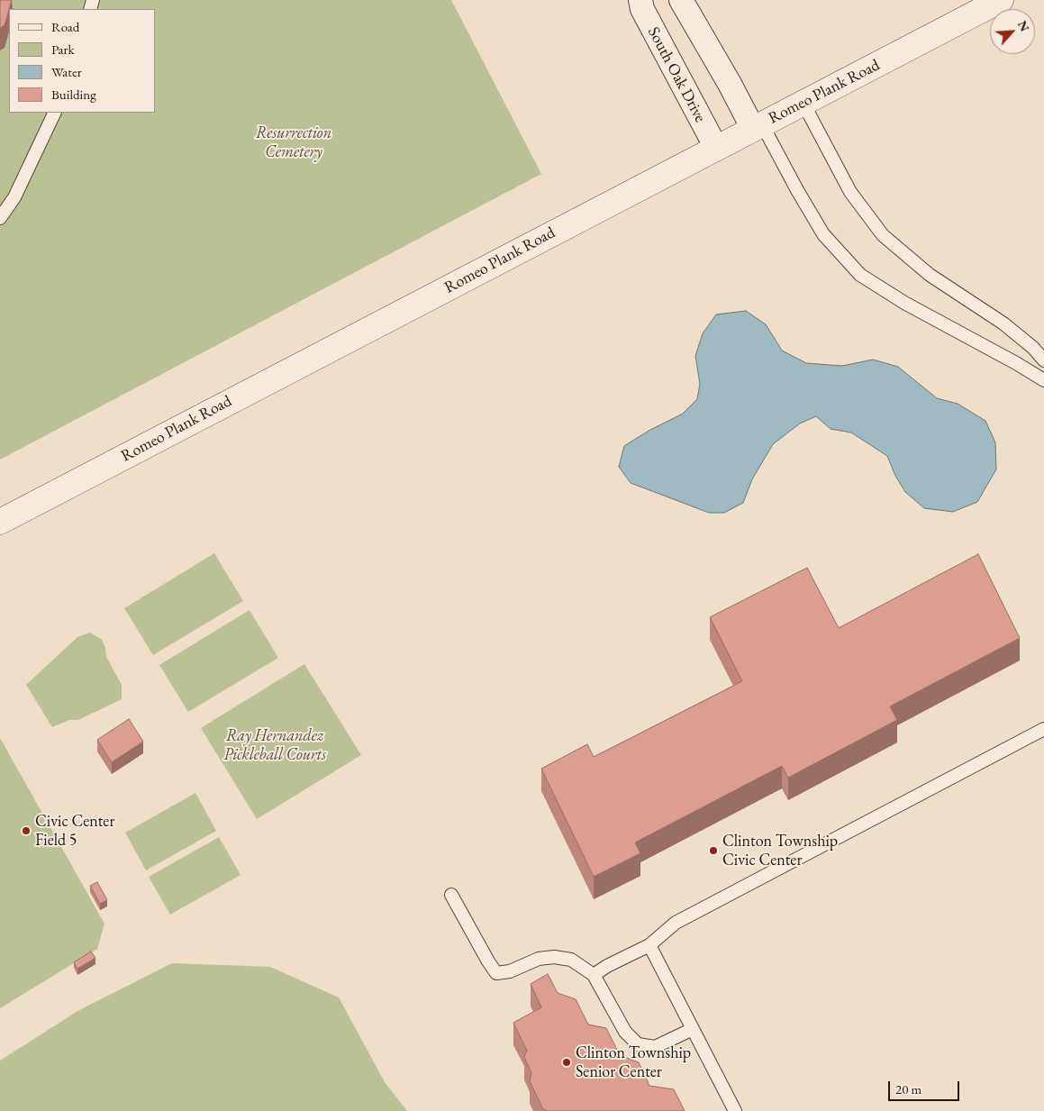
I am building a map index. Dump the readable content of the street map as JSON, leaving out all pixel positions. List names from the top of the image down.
{
  "streets": {
    "street": ["South Oak Drive", "Romeo Plank Road"]
  },
  "crossings": [
    ["South Oak Drive", "Romeo Plank Road"]
  ],
  "parks": ["Resurrection Cemetery", "Ray Hernandez Pickleball Courts"],
  "places": ["Civic Center Field 5", "Clinton Township Civic Center", "Clinton Township Senior Center"],
  "legend": [
    "Road",
    "Park",
    "Water",
    "Building"
  ],
  "scale_bar": "20 m",
  "north": "top right"
}
